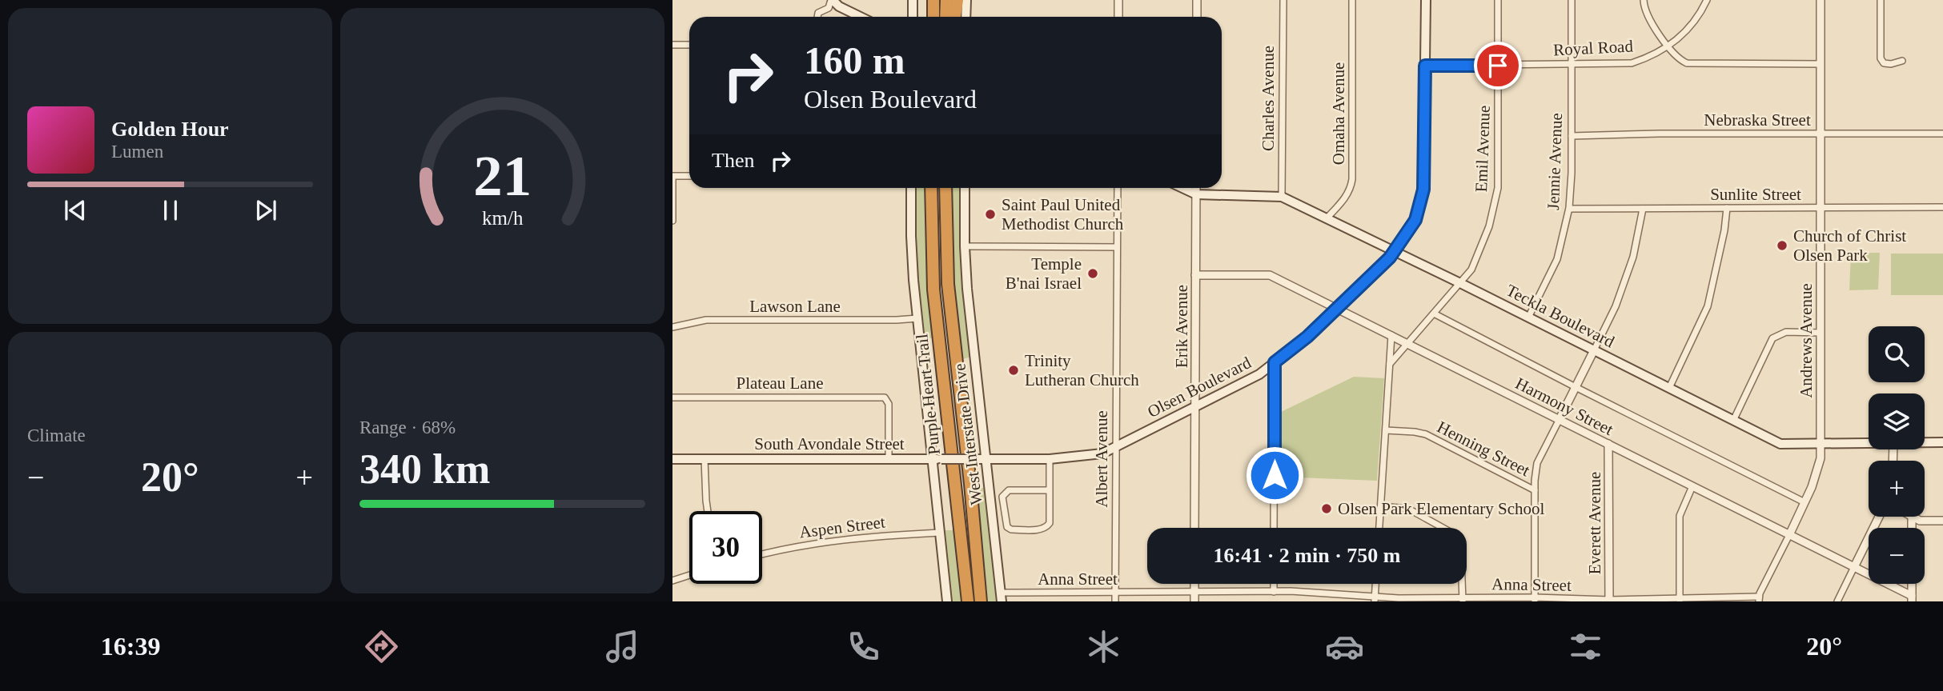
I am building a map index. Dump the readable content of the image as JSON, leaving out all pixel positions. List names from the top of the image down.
{
  "streets": {
    "highway": ["Purple Heart Trail"],
    "main road": [
      "Teckla Boulevard",
      "Olsen Boulevard",
      "West Interstate Drive",
      "South Avondale Street"
    ],
    "street": [
      "Royal Road",
      "Charles Avenue",
      "Omaha Avenue",
      "Nebraska Street",
      "Emil Avenue",
      "Jennie Avenue",
      "Sunlite Street",
      "Lawson Lane",
      "Erik Avenue",
      "Andrews Avenue",
      "Plateau Lane",
      "Harmony Street",
      "Henning Street",
      "Albert Avenue",
      "Everett Avenue",
      "Aspen Street",
      "Anna Street"
    ]
  },
  "crossings": [
    ["Royal Road", "Emil Avenue"],
    ["Royal Road", "Jennie Avenue"],
    ["Royal Road", "Olsen Boulevard"],
    ["Charles Avenue", "Teckla Boulevard"],
    ["Omaha Avenue", "Teckla Boulevard"],
    ["Nebraska Street", "Jennie Avenue"],
    ["Nebraska Street", "Andrews Avenue"],
    ["Emil Avenue", "Teckla Boulevard"],
    ["Emil Avenue", "Harmony Street"],
    ["Jennie Avenue", "Sunlite Street"],
    ["Jennie Avenue", "Teckla Boulevard"],
    ["Sunlite Street", "Andrews Avenue"],
    ["Teckla Boulevard", "Erik Avenue"],
    ["Teckla Boulevard", "Andrews Avenue"],
    ["Teckla Boulevard", "Olsen Boulevard"],
    ["Erik Avenue", "Olsen Boulevard"],
    ["Erik Avenue", "Harmony Street"],
    ["Andrews Avenue", "Harmony Street"],
    ["Andrews Avenue", "Anna Street"],
    ["Plateau Lane", "South Avondale Street"],
    ["Olsen Boulevard", "Harmony Street"],
    ["Olsen Boulevard", "West Interstate Drive"],
    ["Olsen Boulevard", "South Avondale Street"],
    ["Olsen Boulevard", "Albert Avenue"],
    ["Harmony Street", "Everett Avenue"],
    ["West Interstate Drive", "South Avondale Street"],
    ["West Interstate Drive", "Anna Street"],
    ["Albert Avenue", "Anna Street"],
    ["Everett Avenue", "Anna Street"]
  ],
  "places": [
    "Saint Paul United Methodist Church",
    "Church of Christ Olsen Park",
    "Temple B'nai Israel",
    "Trinity Lutheran Church",
    "Olsen Park Elementary School"
  ],
  "page": {
    "turn": ["160 m", "Olsen Boulevard"],
    "song": ["Golden Hour", "Lumen"],
    "then": "Then",
    "map_buttons": ["+", "−"],
    "tile": [
      "Climate",
      ["Range · 68%", "340 km"]
    ],
    "heat": ["−", "20°", "+"],
    "limit": "30",
    "trip": "16:41 · 2 min · 750 m",
    "tabs": ["16:39", "20°"],
    "gauge": ["21", "km/h"]
  }
}
